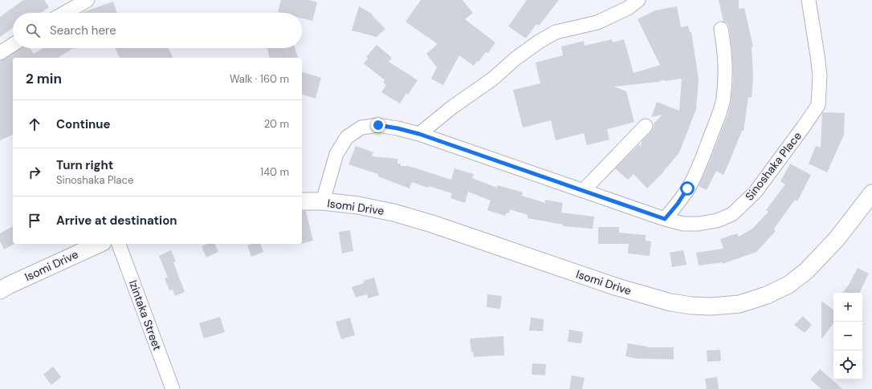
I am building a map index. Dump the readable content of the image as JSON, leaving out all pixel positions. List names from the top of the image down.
{
  "streets": {
    "street": ["Sinoshaka Place", "Isomi Drive", "Izintaka Street"]
  },
  "crossings": [
    ["Sinoshaka Place", "Isomi Drive"]
  ],
  "page": {
    "search": "Search here",
    "heading": ["2 min", "Walk · 160 m"],
    "list": [
      ["Continue", "20 m"],
      ["Turn right", "Sinoshaka Place", "140 m"],
      "Arrive at destination"
    ],
    "map_buttons": ["+", "−"]
  }
}
